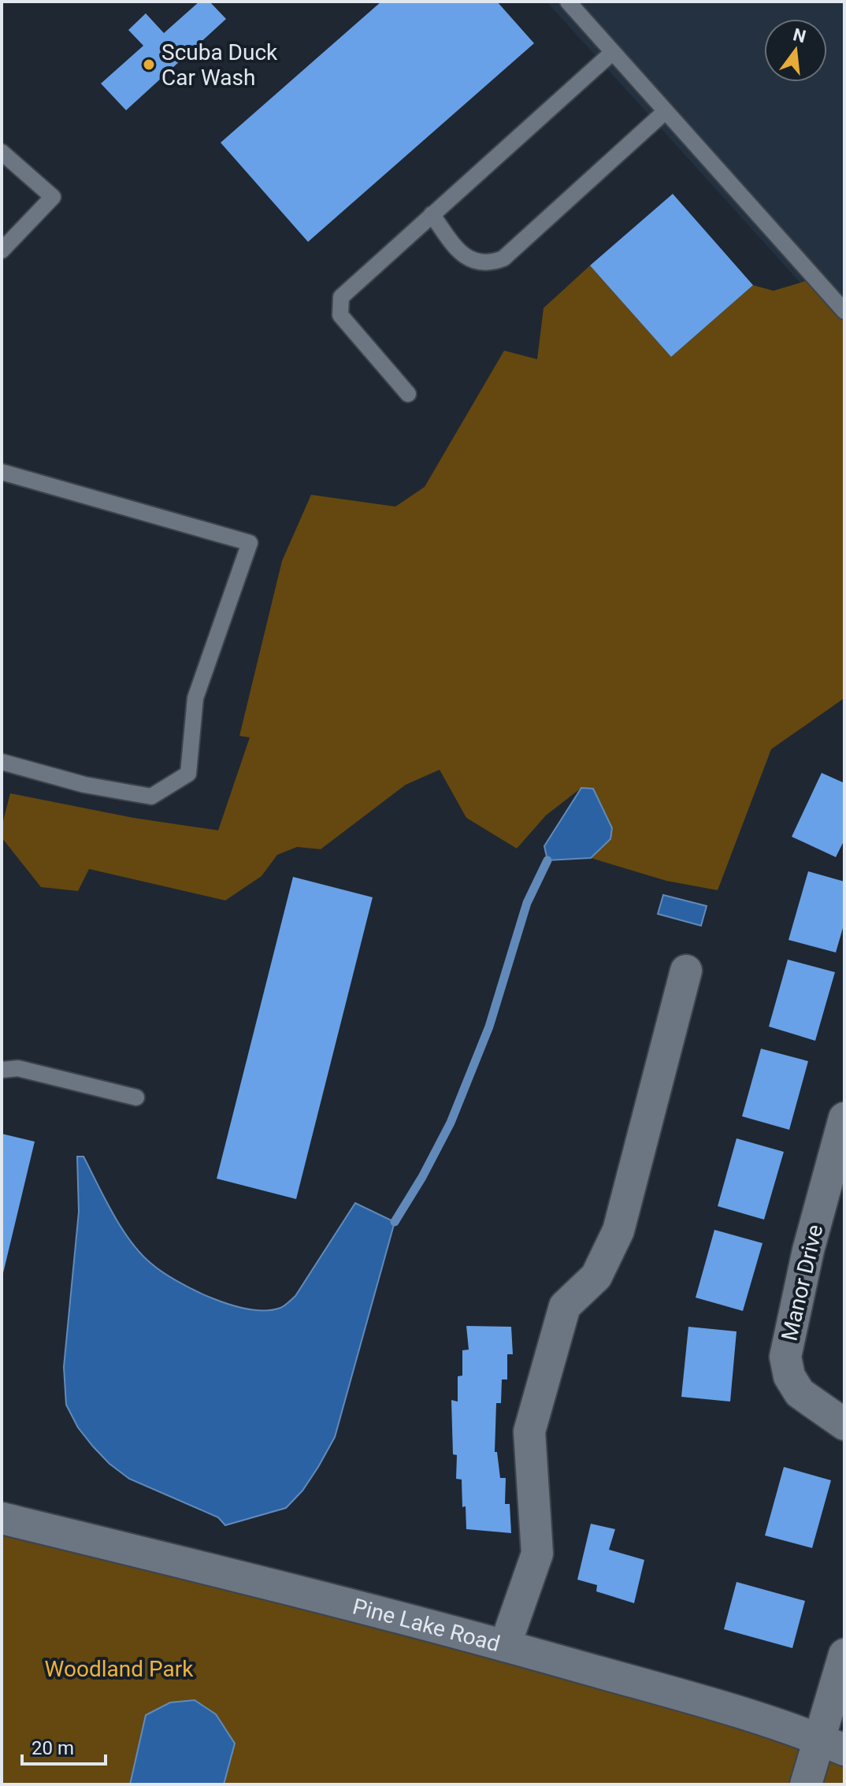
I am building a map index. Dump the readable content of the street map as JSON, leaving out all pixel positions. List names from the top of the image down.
{
  "streets": {
    "street": ["Manor Drive", "Pine Lake Road"]
  },
  "parks": ["Woodland Park"],
  "places": ["Scuba Duck Car Wash"],
  "scale_bar": "20 m",
  "north": "top"
}
